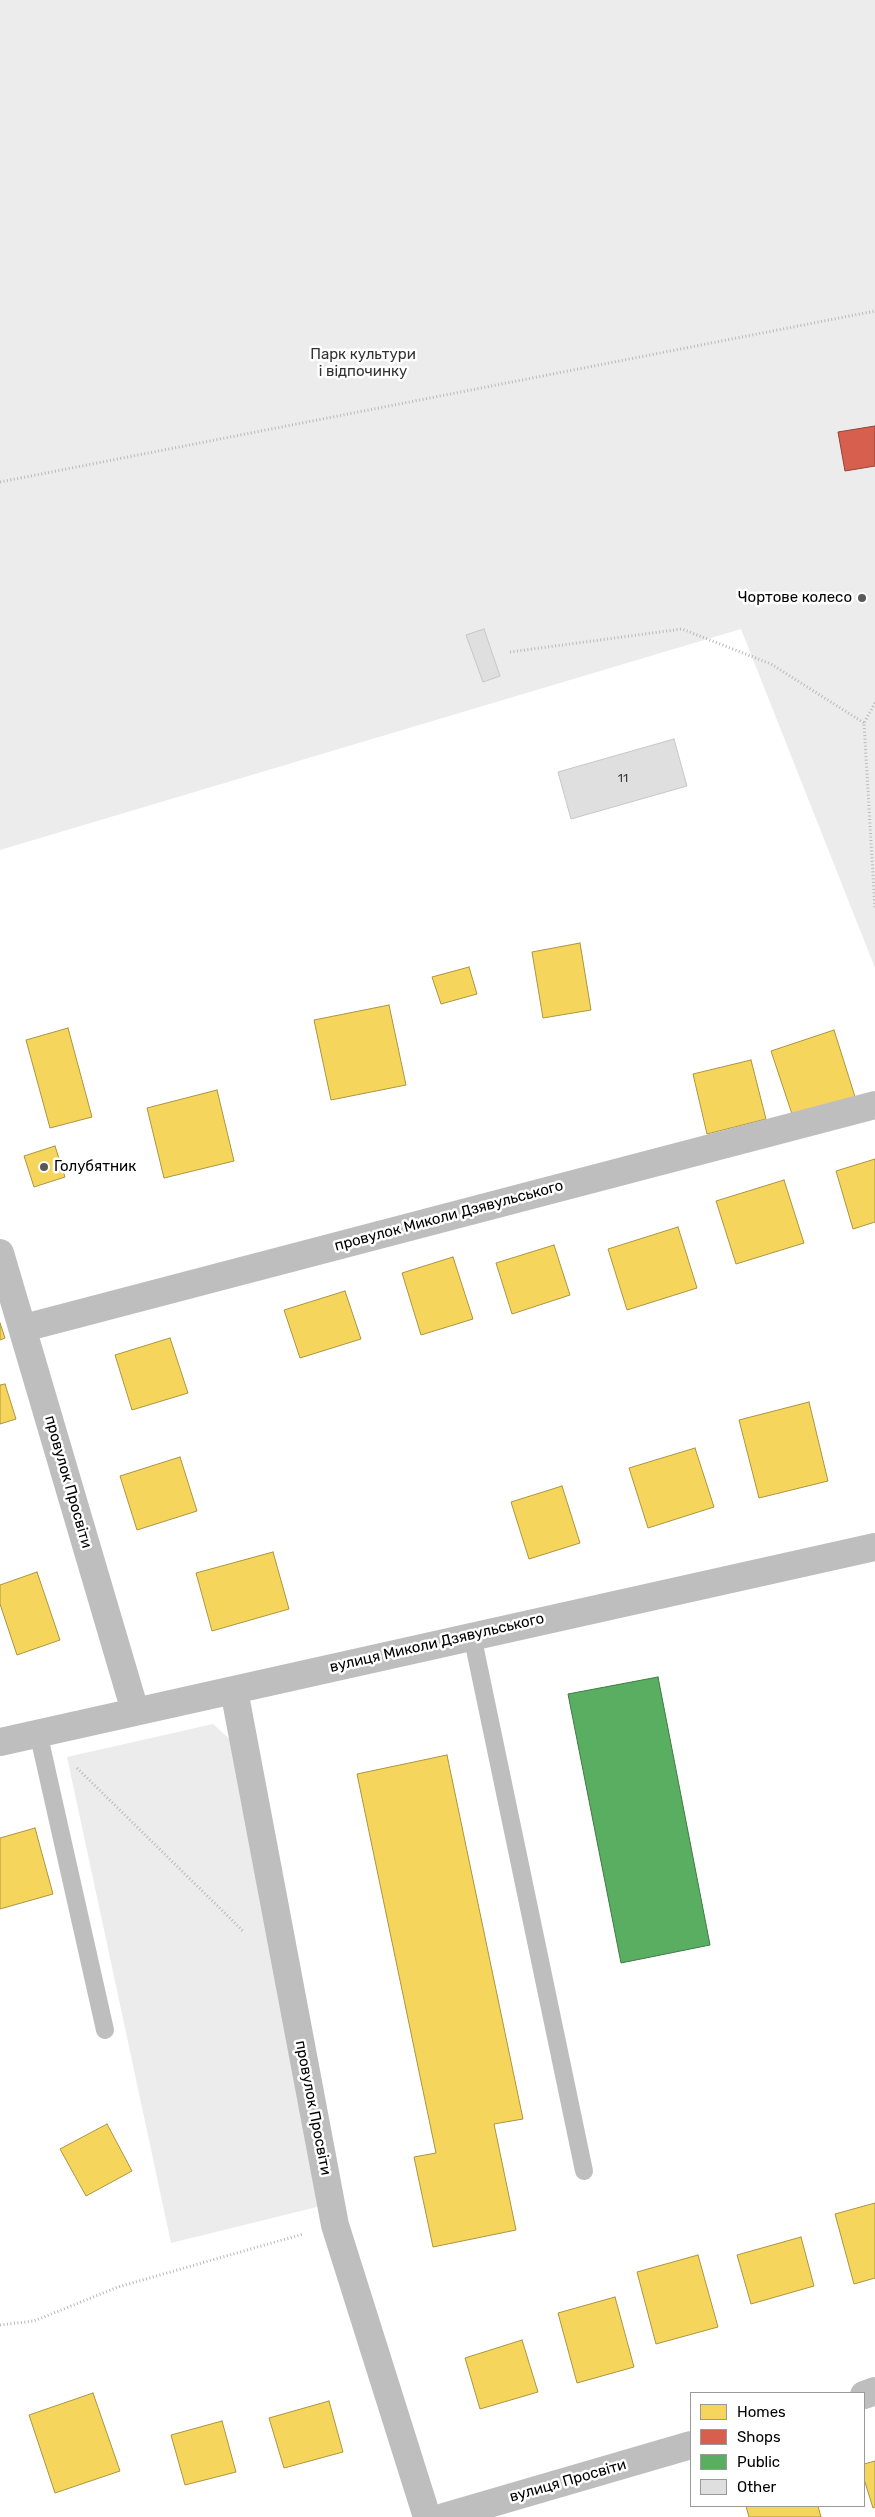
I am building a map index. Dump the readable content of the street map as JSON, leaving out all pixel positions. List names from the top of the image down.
{
  "streets": {
    "street": [
      "провулок Миколи Дзявульського",
      "провулок Просвіти",
      "вулиця Миколи Дзявульського",
      "вулиця Просвіти"
    ]
  },
  "crossings": [
    ["провулок Миколи Дзявульського", "провулок Просвіти"],
    ["провулок Просвіти", "вулиця Миколи Дзявульського"]
  ],
  "parks": ["Парк культури і відпочинку"],
  "places": ["Чортове колесо", "Голубятник"],
  "house_numbers": ["11"],
  "legend": [
    "Homes",
    "Shops",
    "Public",
    "Other"
  ]
}
